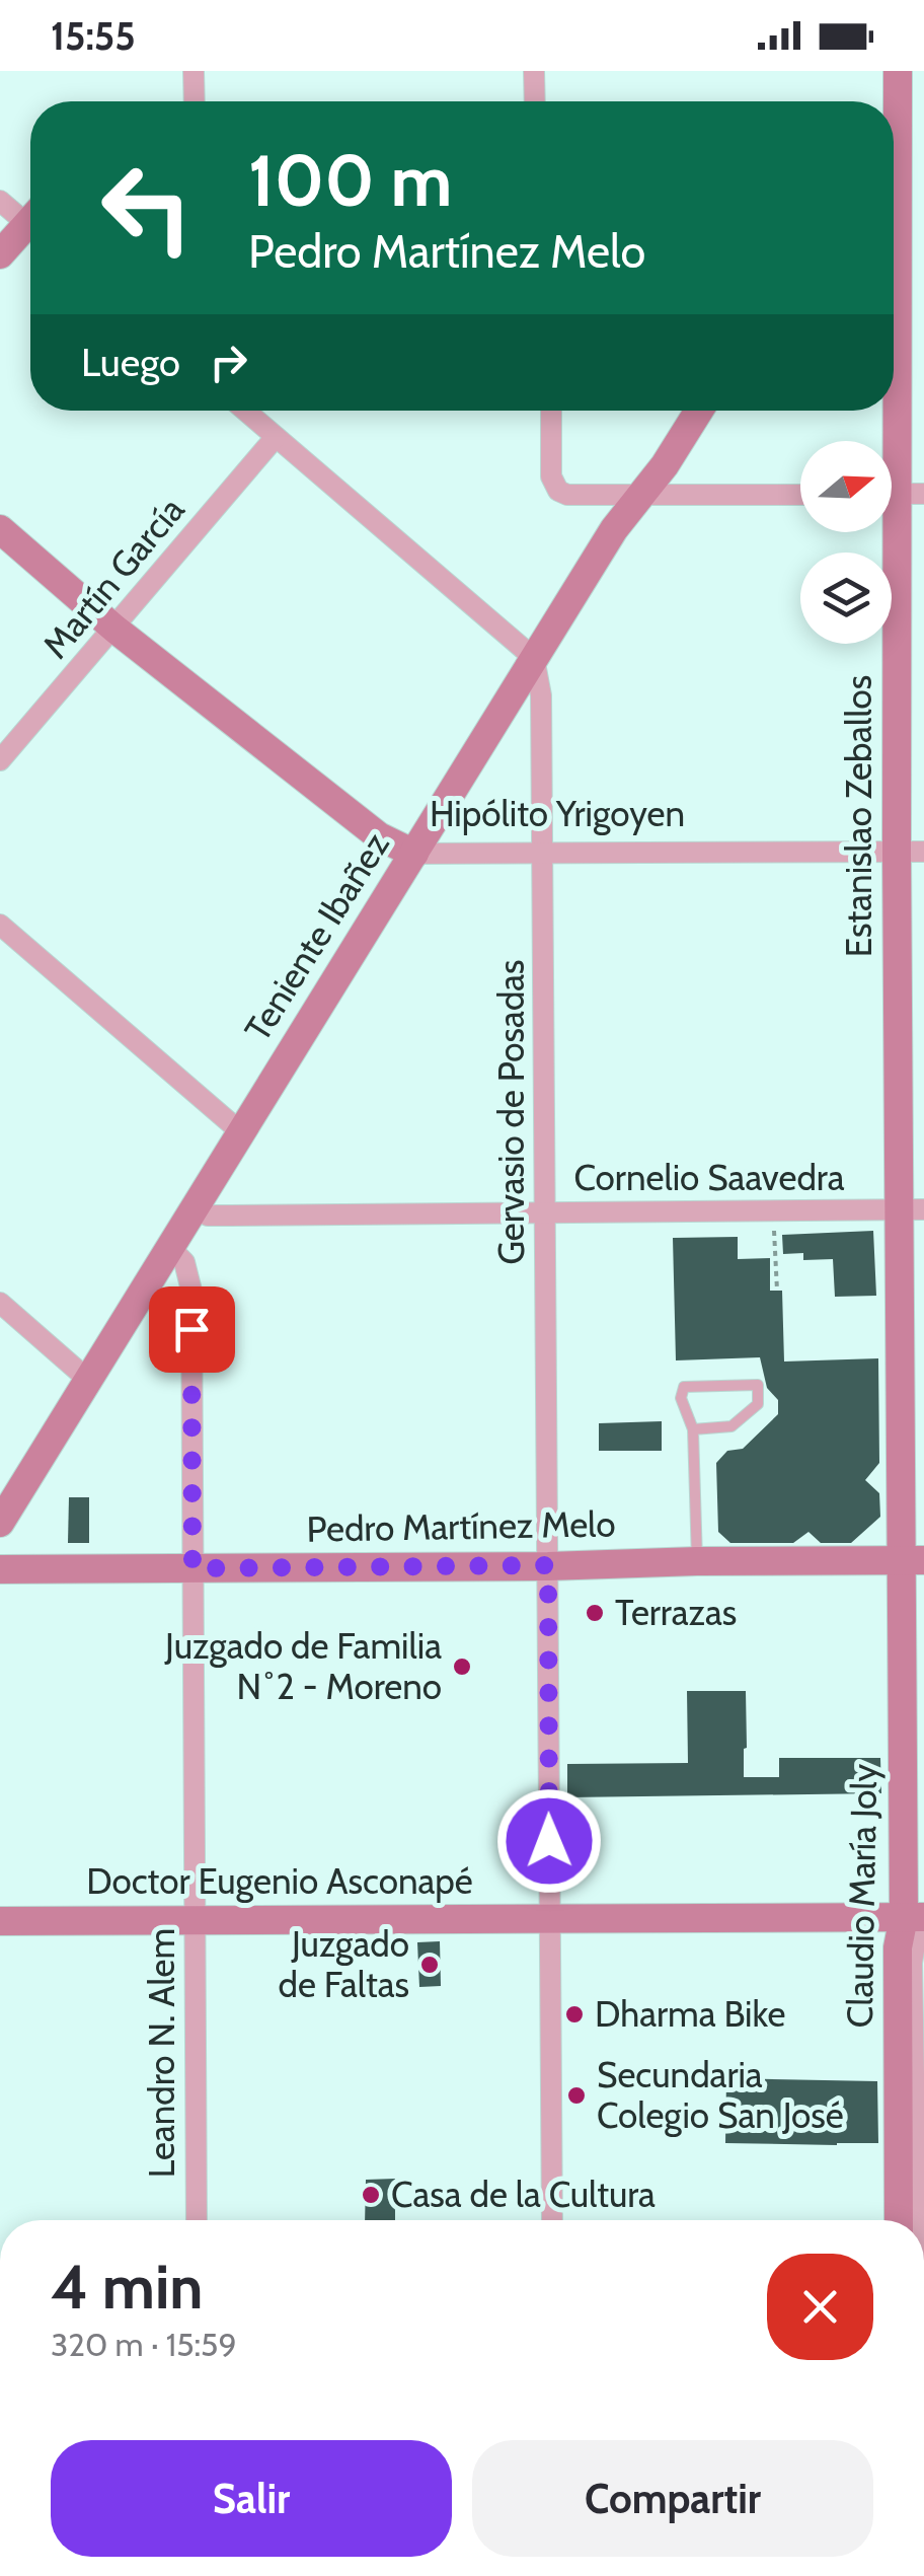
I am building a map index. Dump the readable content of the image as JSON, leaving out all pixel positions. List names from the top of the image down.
{
  "streets": {
    "street": [
      "Martín García",
      "Hipólito Yrigoyen",
      "Estanislao Zeballos",
      "Teniente Ibañez",
      "Gervasio de Posadas",
      "Cornelio Saavedra",
      "Pedro Martínez Melo",
      "Doctor Eugenio Asconapé",
      "Claudio María Joly",
      "Leandro N. Alem"
    ]
  },
  "crossings": [
    ["Martín García", "Hipólito Yrigoyen"],
    ["Hipólito Yrigoyen", "Estanislao Zeballos"],
    ["Hipólito Yrigoyen", "Teniente Ibañez"],
    ["Hipólito Yrigoyen", "Gervasio de Posadas"],
    ["Estanislao Zeballos", "Cornelio Saavedra"],
    ["Estanislao Zeballos", "Pedro Martínez Melo"],
    ["Estanislao Zeballos", "Claudio María Joly"],
    ["Teniente Ibañez", "Gervasio de Posadas"],
    ["Teniente Ibañez", "Cornelio Saavedra"],
    ["Teniente Ibañez", "Leandro N. Alem"],
    ["Gervasio de Posadas", "Cornelio Saavedra"],
    ["Gervasio de Posadas", "Pedro Martínez Melo"],
    ["Gervasio de Posadas", "Doctor Eugenio Asconapé"],
    ["Pedro Martínez Melo", "Claudio María Joly"],
    ["Pedro Martínez Melo", "Leandro N. Alem"],
    ["Doctor Eugenio Asconapé", "Claudio María Joly"],
    ["Doctor Eugenio Asconapé", "Leandro N. Alem"]
  ],
  "places": [
    "Terrazas",
    "Juzgado de Familia N˚2 - Moreno",
    "Juzgado de Faltas",
    "Dharma Bike",
    "Secundaria Colegio San José",
    "Casa de la Cultura"
  ],
  "north": "right",
  "page": {
    "status": "15:55",
    "turn": ["100 m", "Pedro Martínez Melo"],
    "then": "Luego",
    "heading": ["4 min", "320 m · 15:59"],
    "buttons": ["Salir", "Compartir"]
  }
}
